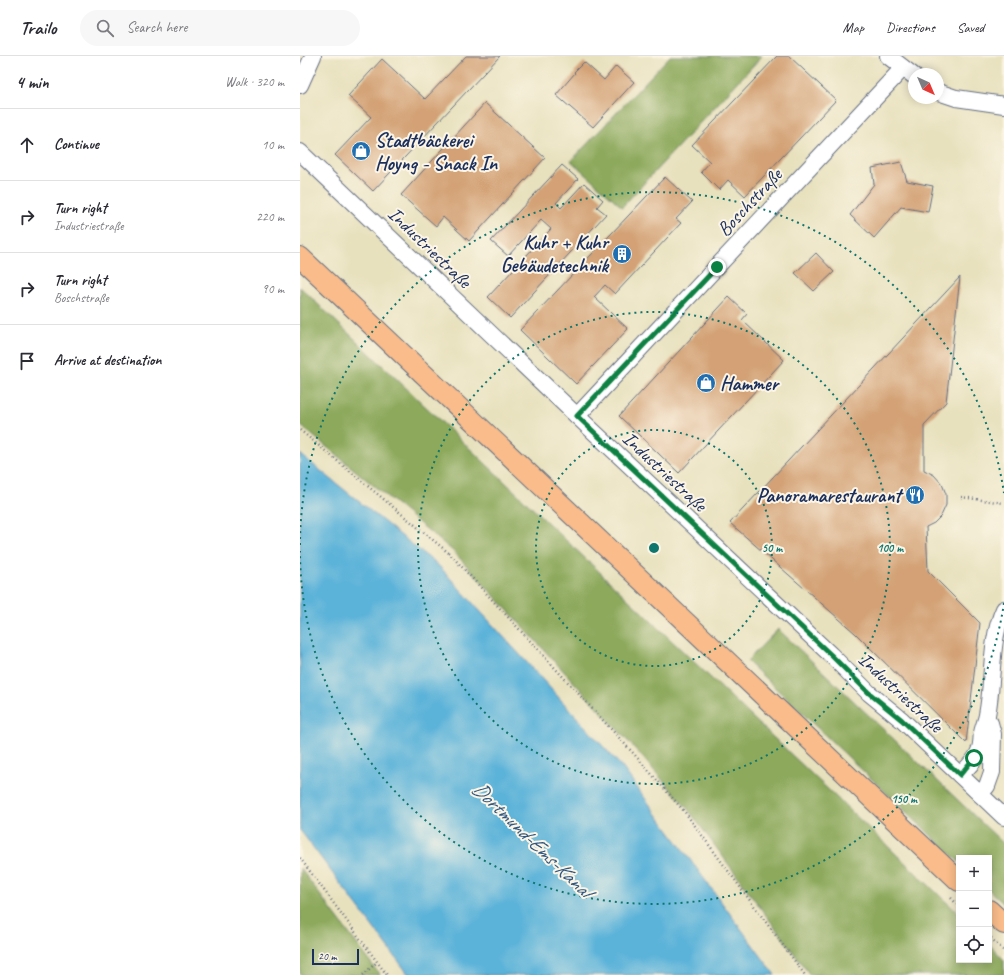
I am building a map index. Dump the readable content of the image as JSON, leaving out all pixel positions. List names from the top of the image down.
{
  "streets": {
    "street": ["Boschstraße", "Industriestraße"]
  },
  "crossings": [
    ["Boschstraße", "Industriestraße"]
  ],
  "water": ["Dortmund-Ems-Kanal"],
  "places": {
    "shop": ["Stadtbäckerei Hoyng - Snack In", "Hammer"],
    "building": ["Kuhr + Kuhr Gebäudetechnik"],
    "restaurant": ["Panoramarestaurant"]
  },
  "scale_bar": "20 m",
  "north": "bottom right",
  "page": {
    "header": "Trailo",
    "search": "Search here",
    "nav": ["Map", "Directions", "Saved"],
    "heading": ["4 min", "Walk · 320 m"],
    "list": [
      ["Continue", "10 m"],
      ["Turn right", "Industriestraße", "220 m"],
      ["Turn right", "Boschstraße", "90 m"],
      "Arrive at destination"
    ],
    "map_buttons": ["+", "−"],
    "scale": "20 m"
  },
  "rings": ["50 m", "100 m", "150 m"]
}
